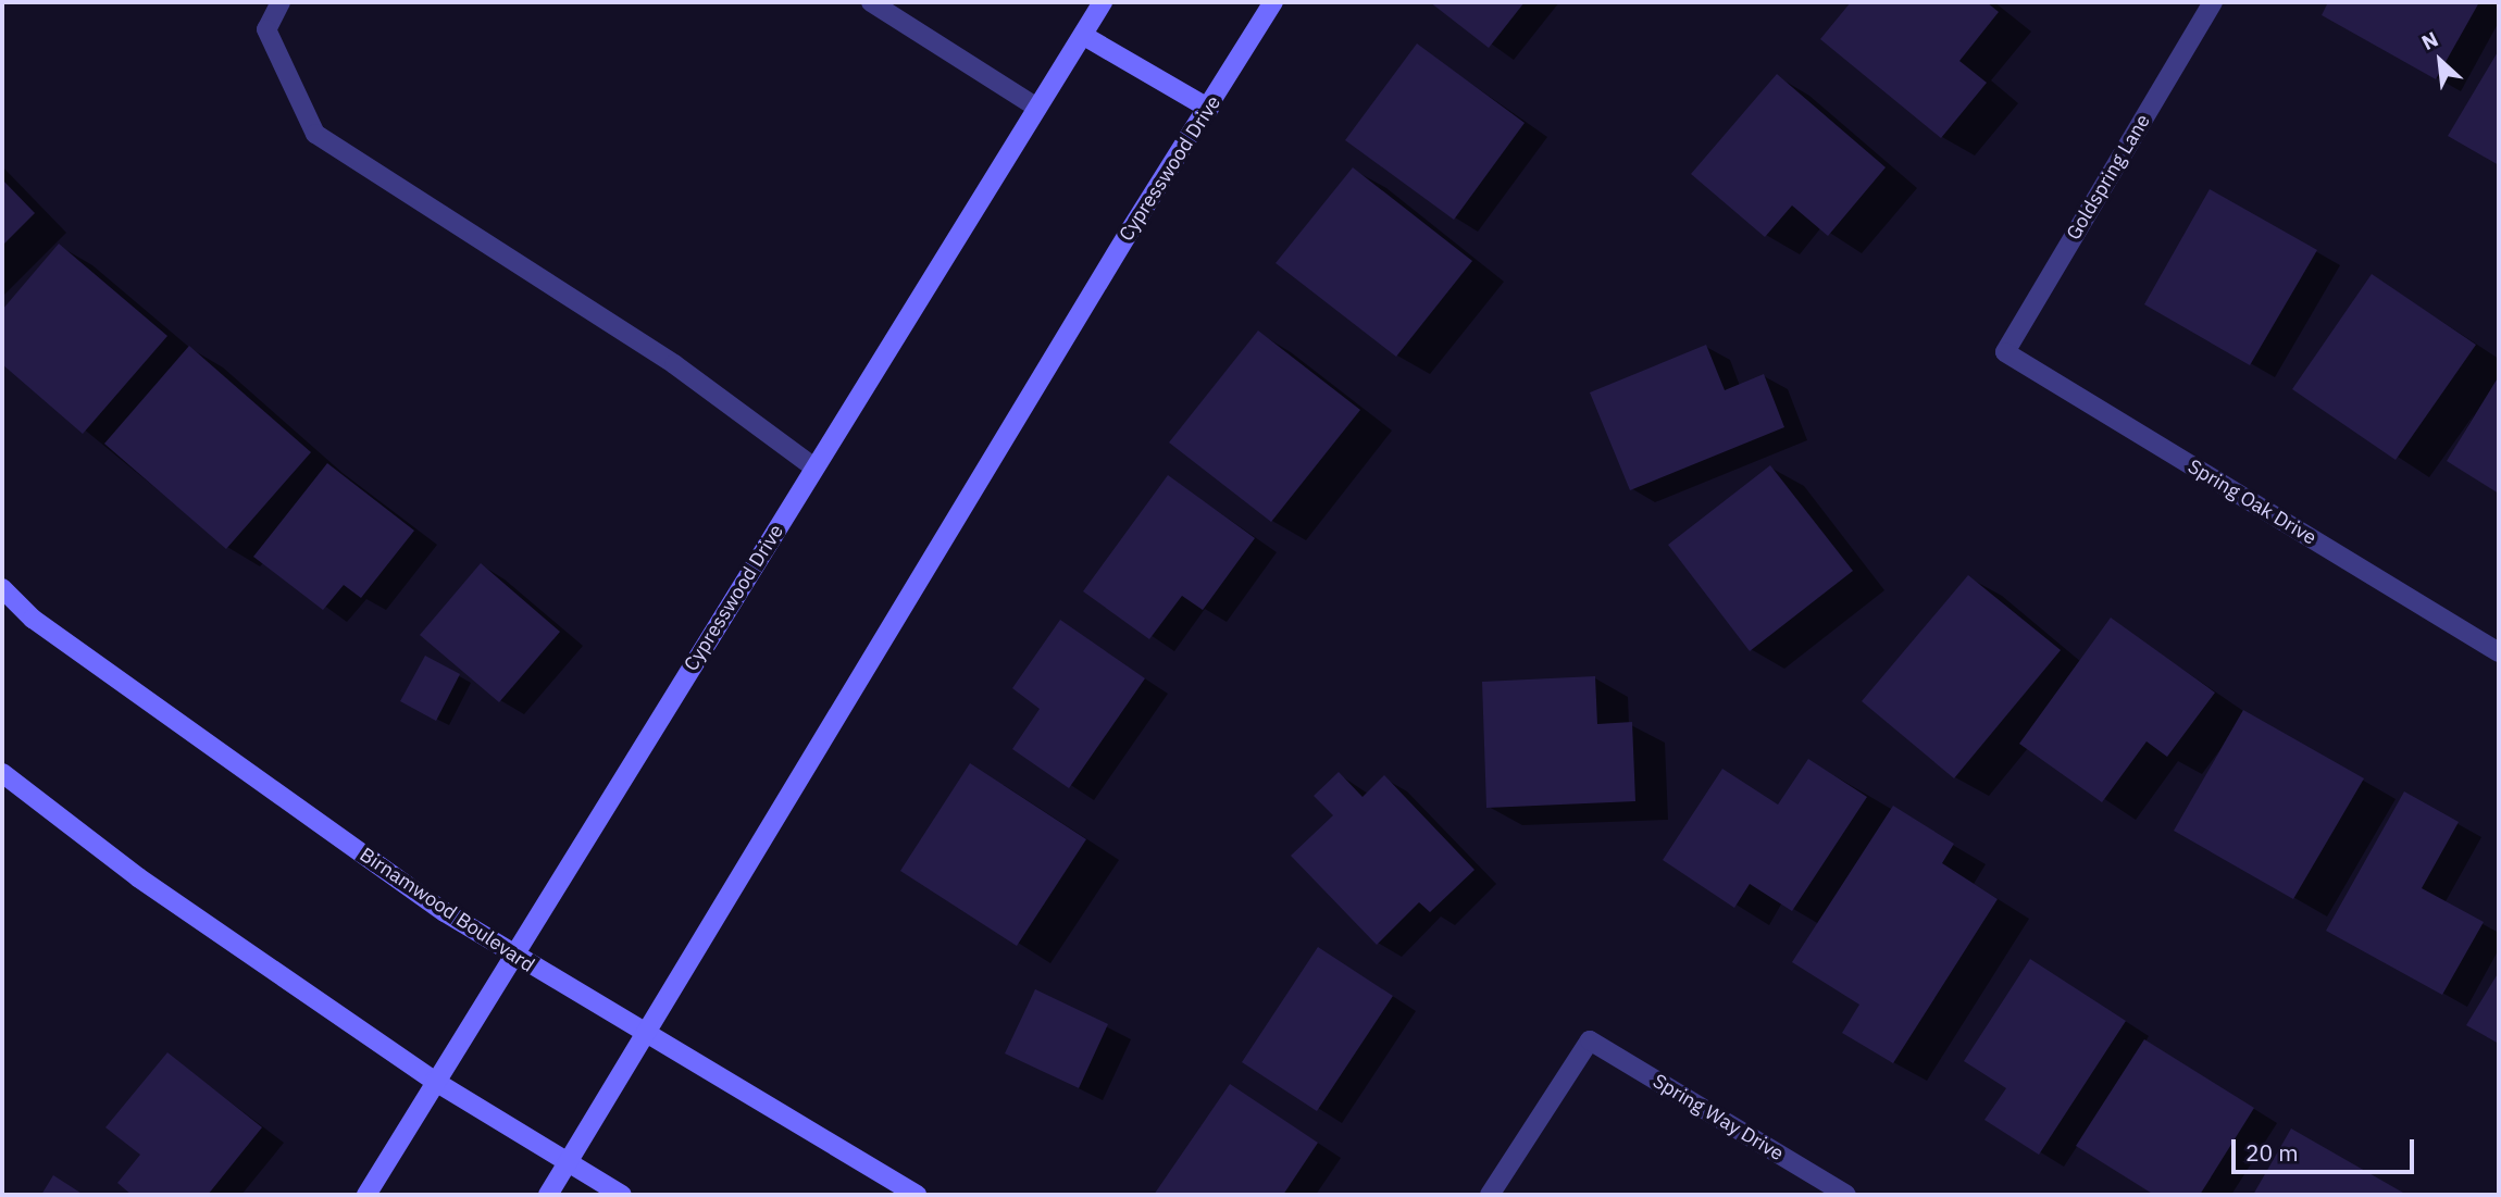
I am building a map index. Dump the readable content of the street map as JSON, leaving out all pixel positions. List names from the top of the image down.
{
  "streets": {
    "main road": ["Cypresswood Drive", "Birnamwood Boulevard"],
    "street": ["Goldspring Lane", "Spring Oak Drive", "Spring Way Drive"]
  },
  "crossings": [
    ["Cypresswood Drive", "Birnamwood Boulevard"],
    ["Goldspring Lane", "Spring Oak Drive"]
  ],
  "scale_bar": "20 m",
  "north": "top left"
}
